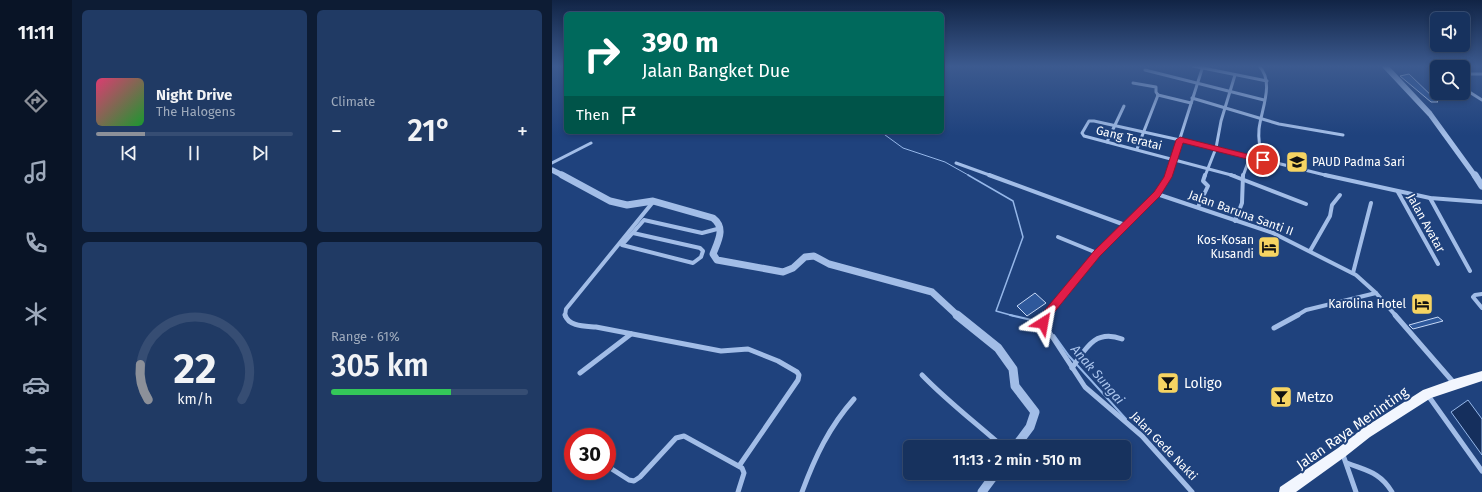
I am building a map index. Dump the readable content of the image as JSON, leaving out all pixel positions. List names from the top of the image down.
{
  "streets": {
    "highway": ["Jalan Raya Meninting"],
    "street": [
      "Gang Teratai",
      "Jalan Baruna Santi II",
      "Jalan Avatar",
      "Jalan Gede Nakti"
    ]
  },
  "crossings": [
    ["Gang Teratai", "Jalan Gede Nakti"],
    ["Jalan Baruna Santi II", "Jalan Raya Meninting"],
    ["Jalan Baruna Santi II", "Jalan Gede Nakti"]
  ],
  "water": ["Anak Sungai"],
  "places": {
    "school or university": ["PAUD Padma Sari"],
    "hotel": ["Kos-Kosan Kusandi", "Karolina Hotel"],
    "bar": ["Loligo", "Metzo"]
  },
  "page": {
    "tabs": "11:11",
    "tile": [
      "Climate",
      ["Range · 61%", "305 km"]
    ],
    "turn": ["390 m", "Jalan Bangket Due"],
    "song": ["Night Drive", "The Halogens"],
    "then": "Then",
    "heat": ["−", "21°", "+"],
    "limit": "30",
    "trip": "11:13 · 2 min · 510 m",
    "gauge": ["22", "km/h"]
  }
}
